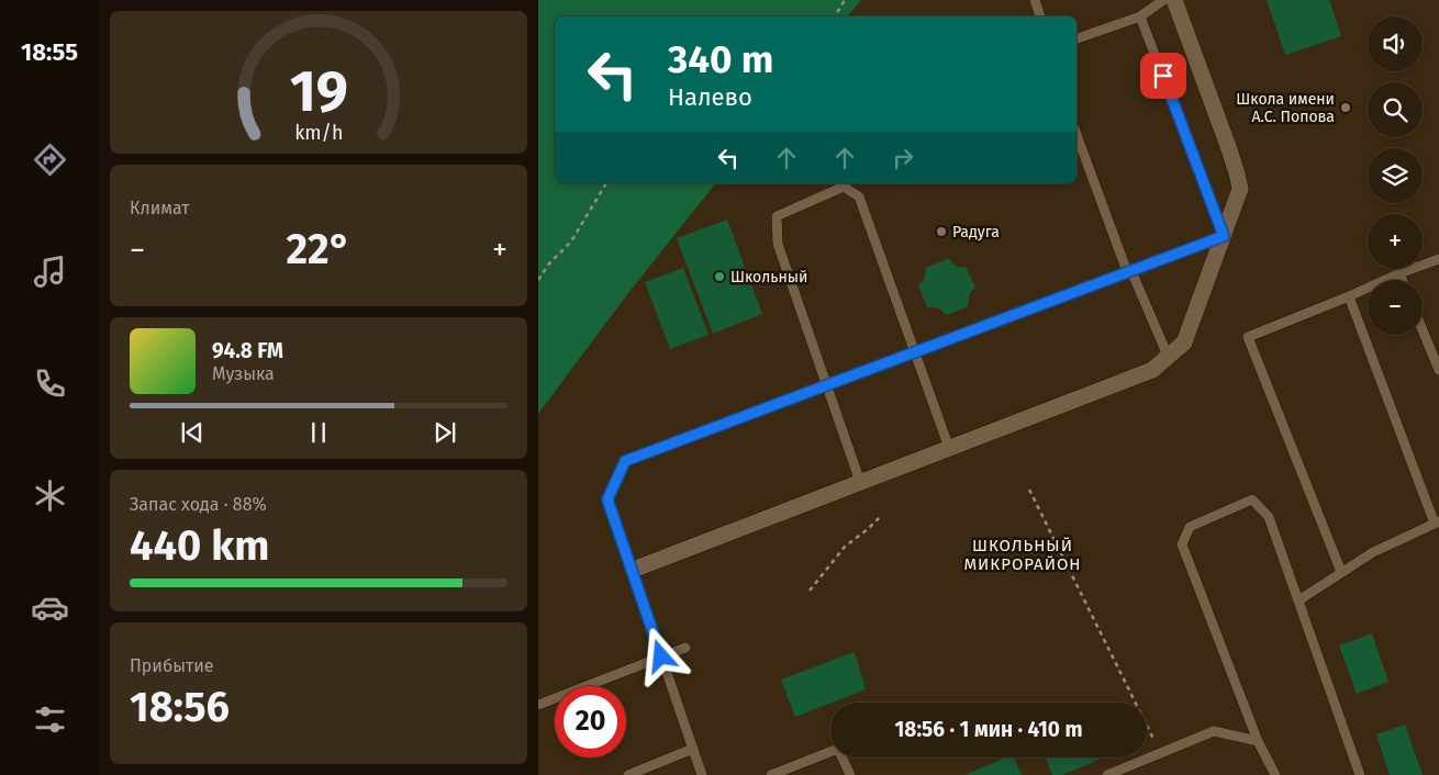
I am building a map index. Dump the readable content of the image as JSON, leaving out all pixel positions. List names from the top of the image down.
{
  "districts": ["ШКОЛЬНЫЙ МИКРОРАЙОН"],
  "places": ["Школа имени А.С. Попова", "Радуга", "Школьный"],
  "page": {
    "tabs": "18:55",
    "map_buttons": ["+", "−"],
    "turn": ["340 m", "Налево"],
    "tile": [
      "Климат",
      ["Запас хода · 88%", "440 km"],
      ["Прибытие", "18:56"]
    ],
    "heat": ["−", "22°", "+"],
    "song": ["94.8 FM", "Музыка"],
    "limit": "20",
    "trip": "18:56 · 1 мин · 410 m",
    "gauge": ["19", "km/h"]
  }
}
